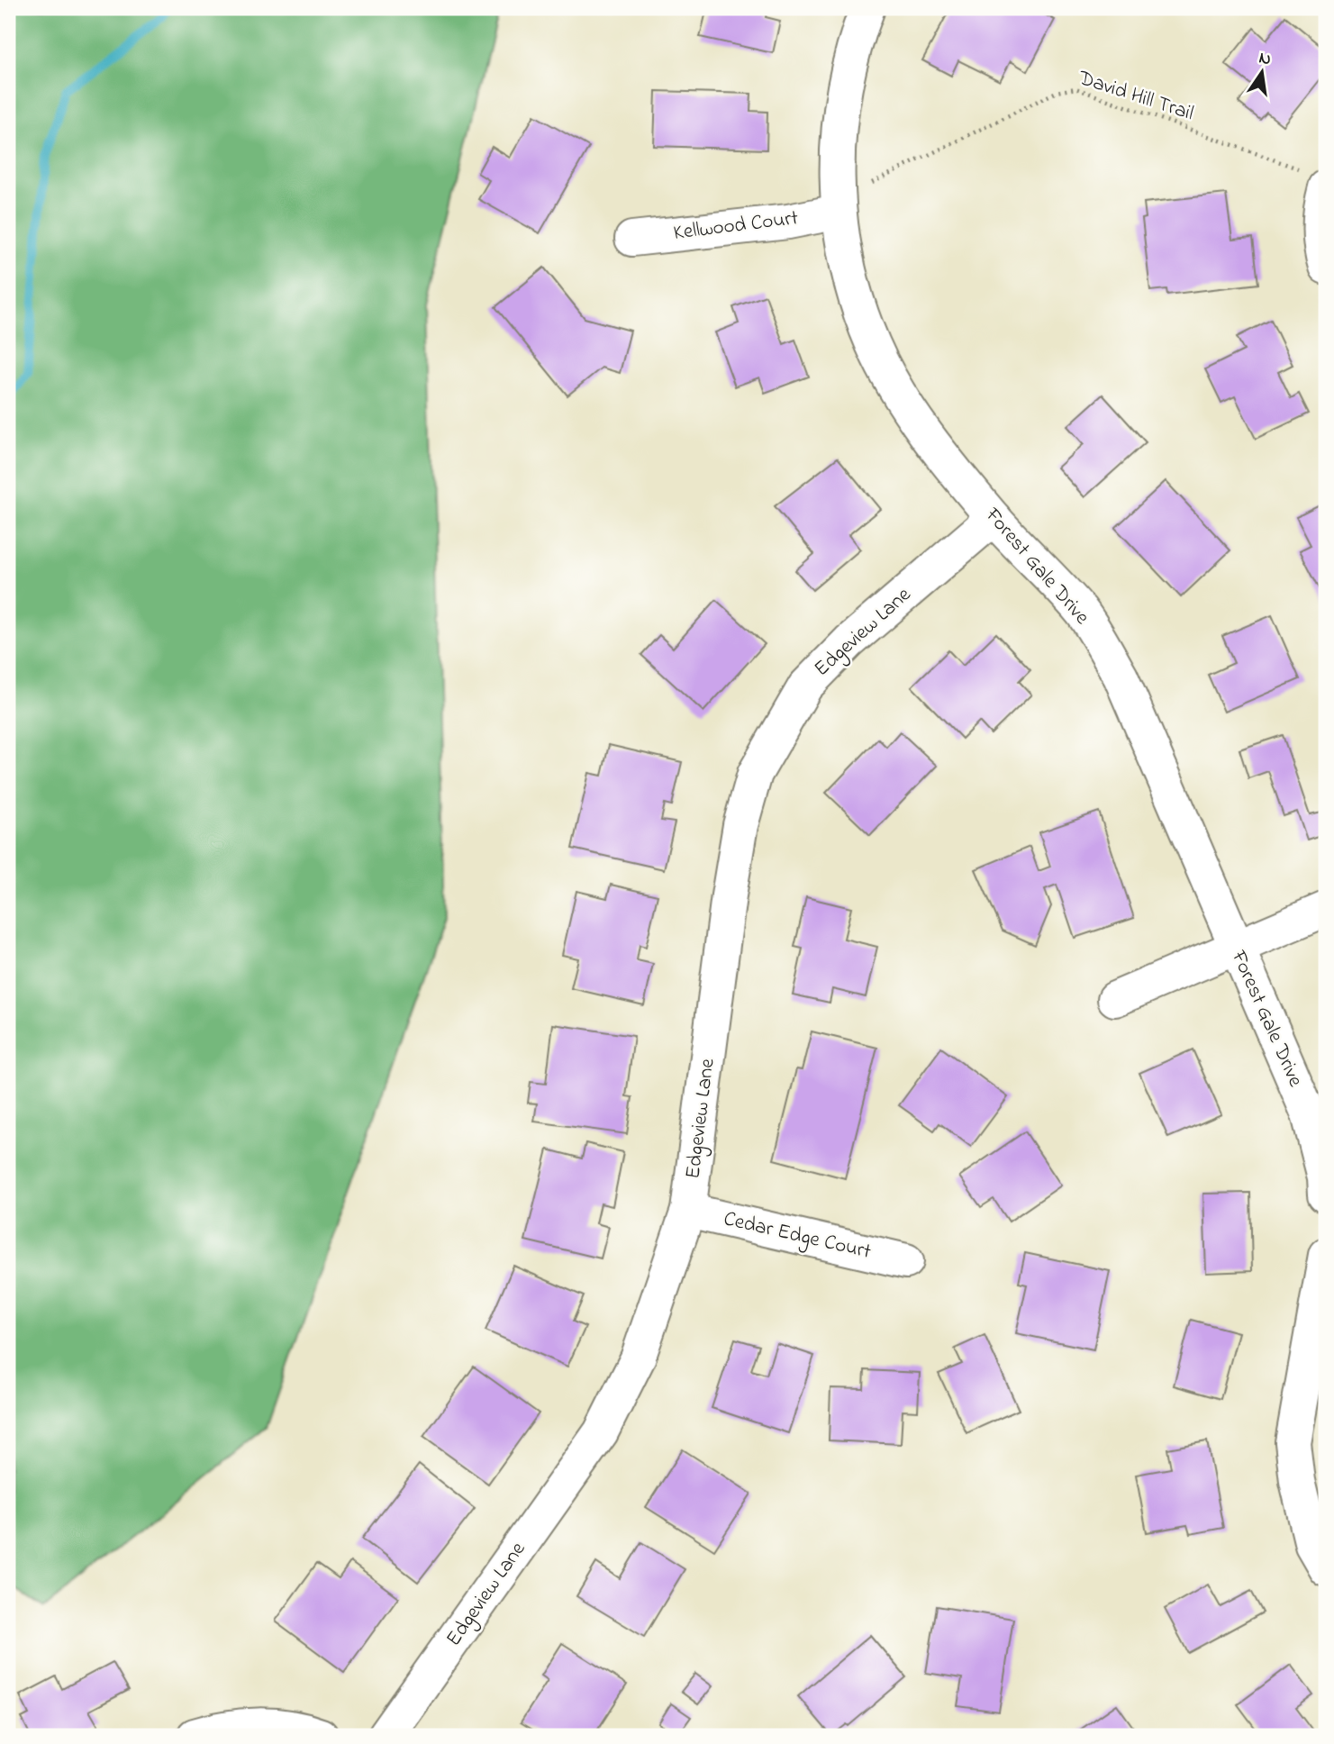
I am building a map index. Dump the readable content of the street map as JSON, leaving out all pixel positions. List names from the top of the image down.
{
  "streets": {
    "street": [
      "Kellwood Court",
      "Forest Gale Drive",
      "Edgeview Lane",
      "Cedar Edge Court"
    ],
    "path": ["David Hill Trail"]
  },
  "crossings": [
    ["David Hill Trail", "Kellwood Court"],
    ["David Hill Trail", "Forest Gale Drive"],
    ["Kellwood Court", "Forest Gale Drive"],
    ["Forest Gale Drive", "Edgeview Lane"],
    ["Edgeview Lane", "Cedar Edge Court"]
  ],
  "north": "top"
}
